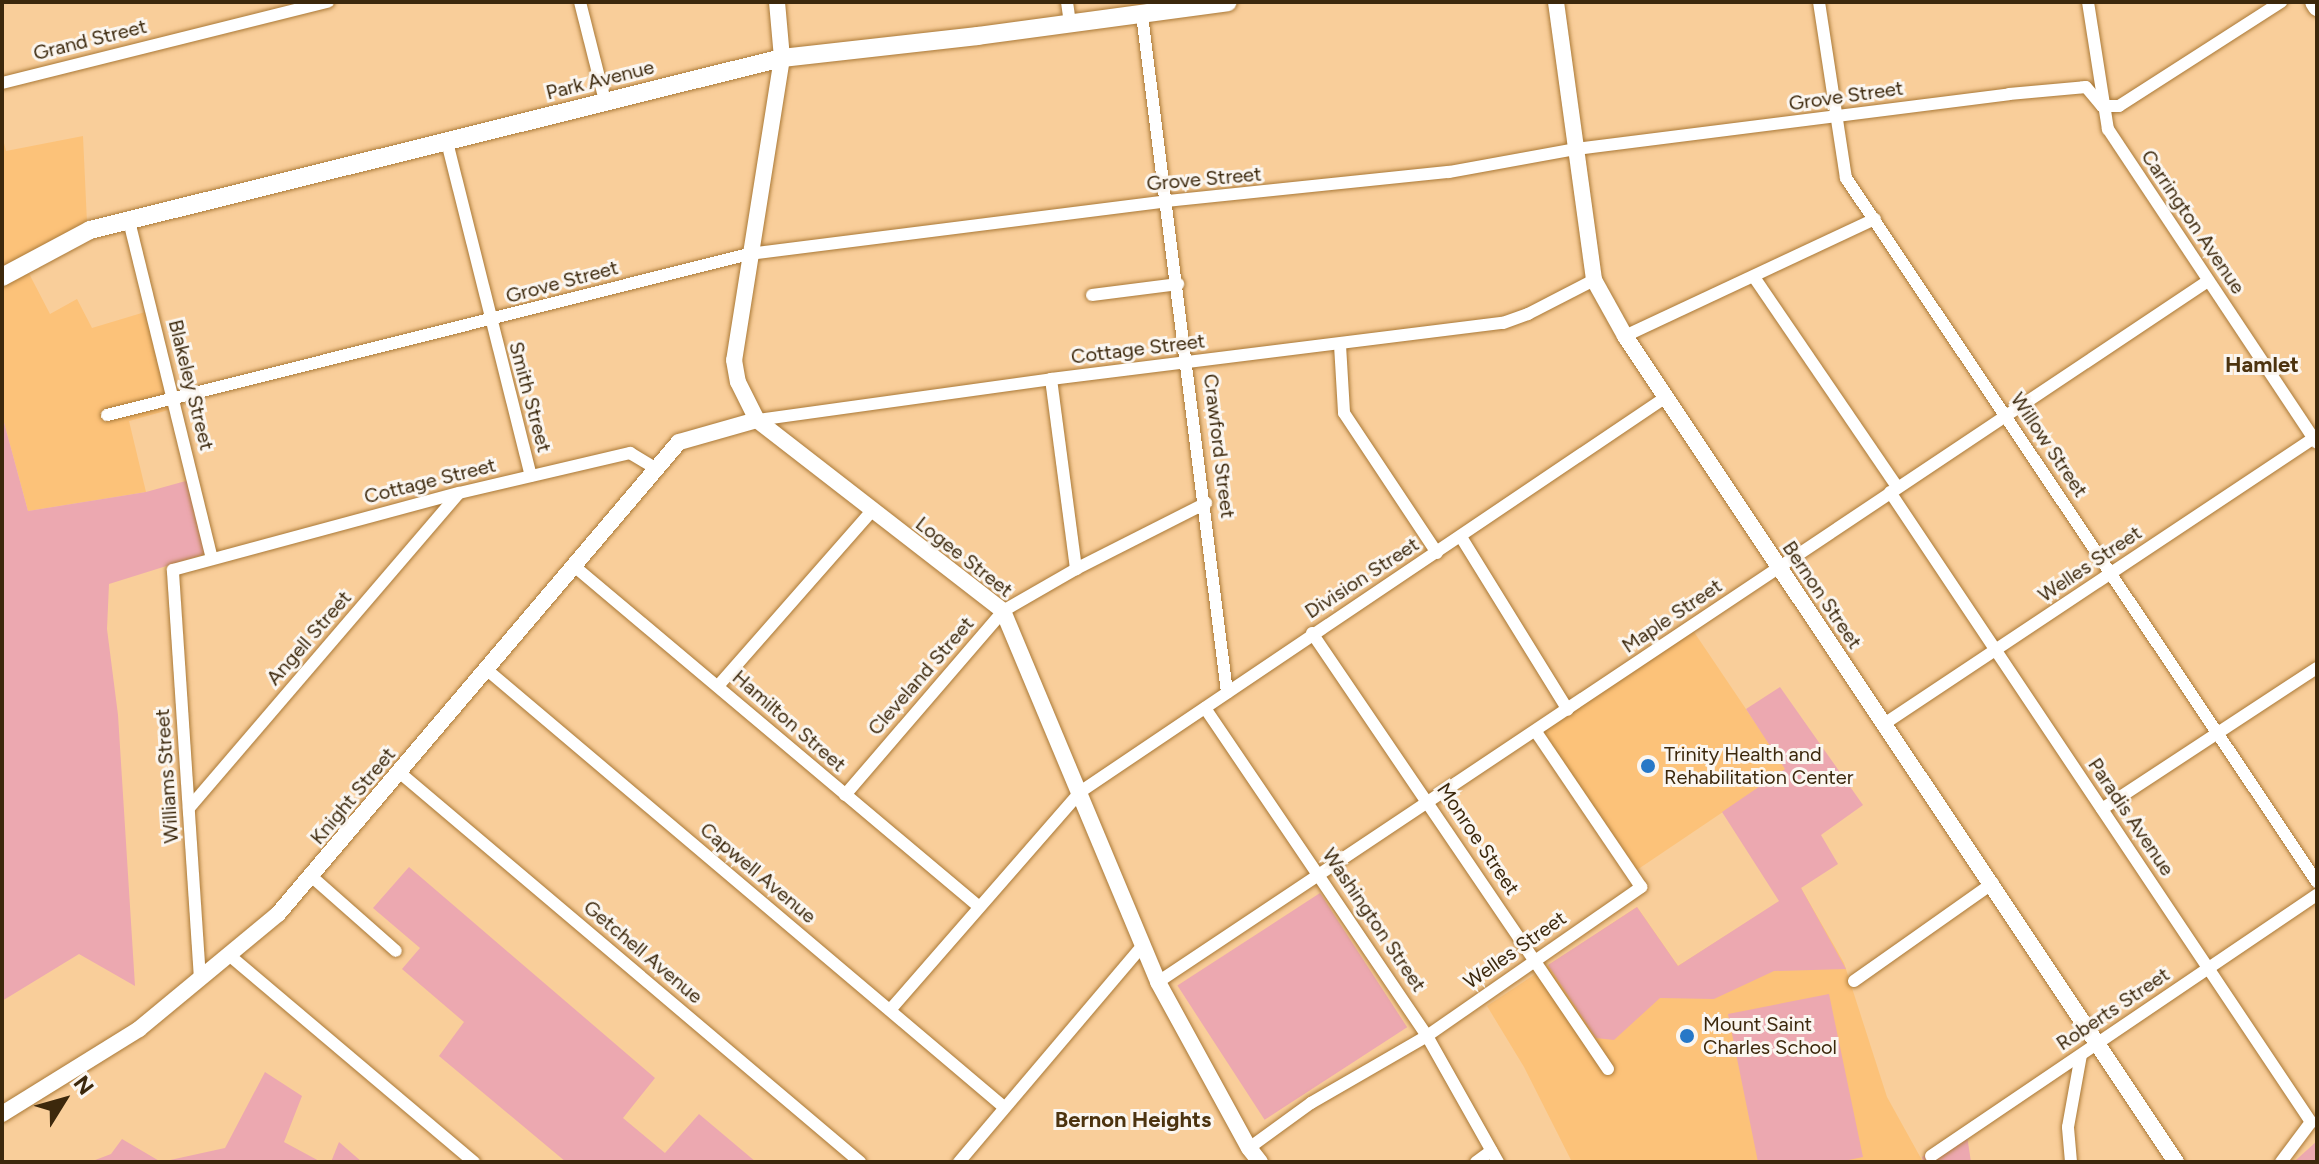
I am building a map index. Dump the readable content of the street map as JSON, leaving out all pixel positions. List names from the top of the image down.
{
  "streets": {
    "main road": ["Park Avenue"],
    "street": [
      "Grand Street",
      "Grove Street",
      "Carrington Avenue",
      "Cottage Street",
      "Blakeley Street",
      "Smith Street",
      "Willow Street",
      "Crawford Street",
      "Logee Street",
      "Welles Street",
      "Division Street",
      "Bernon Street",
      "Maple Street",
      "Angell Street",
      "Cleveland Street",
      "Hamilton Street",
      "Williams Street",
      "Knight Street",
      "Paradis Avenue",
      "Monroe Street",
      "Capwell Avenue",
      "Washington Street",
      "Getchell Avenue",
      "Roberts Street"
    ]
  },
  "crossings": [
    ["Park Avenue", "Blakeley Street"],
    ["Park Avenue", "Smith Street"],
    ["Park Avenue", "Crawford Street"],
    ["Park Avenue", "Logee Street"],
    ["Grove Street", "Carrington Avenue"],
    ["Grove Street", "Blakeley Street"],
    ["Grove Street", "Smith Street"],
    ["Grove Street", "Willow Street"],
    ["Grove Street", "Crawford Street"],
    ["Grove Street", "Logee Street"],
    ["Grove Street", "Bernon Street"],
    ["Carrington Avenue", "Welles Street"],
    ["Carrington Avenue", "Maple Street"],
    ["Cottage Street", "Blakeley Street"],
    ["Cottage Street", "Smith Street"],
    ["Cottage Street", "Crawford Street"],
    ["Cottage Street", "Logee Street"],
    ["Cottage Street", "Bernon Street"],
    ["Cottage Street", "Angell Street"],
    ["Cottage Street", "Williams Street"],
    ["Cottage Street", "Knight Street"],
    ["Willow Street", "Welles Street"],
    ["Willow Street", "Maple Street"],
    ["Crawford Street", "Division Street"],
    ["Crawford Street", "Cleveland Street"],
    ["Logee Street", "Welles Street"],
    ["Logee Street", "Division Street"],
    ["Logee Street", "Maple Street"],
    ["Logee Street", "Cleveland Street"],
    ["Welles Street", "Bernon Street"],
    ["Welles Street", "Maple Street"],
    ["Welles Street", "Paradis Avenue"],
    ["Welles Street", "Monroe Street"],
    ["Welles Street", "Washington Street"],
    ["Division Street", "Bernon Street"],
    ["Division Street", "Hamilton Street"],
    ["Division Street", "Monroe Street"],
    ["Division Street", "Capwell Avenue"],
    ["Division Street", "Washington Street"],
    ["Bernon Street", "Maple Street"],
    ["Bernon Street", "Roberts Street"],
    ["Maple Street", "Paradis Avenue"],
    ["Maple Street", "Monroe Street"],
    ["Maple Street", "Washington Street"],
    ["Angell Street", "Williams Street"],
    ["Cleveland Street", "Hamilton Street"],
    ["Hamilton Street", "Knight Street"],
    ["Williams Street", "Knight Street"],
    ["Knight Street", "Capwell Avenue"],
    ["Knight Street", "Getchell Avenue"],
    ["Paradis Avenue", "Roberts Street"]
  ],
  "districts": ["Hamlet", "Bernon Heights"],
  "places": ["Trinity Health and Rehabilitation Center", "Mount Saint Charles School"],
  "north": "top right"
}
